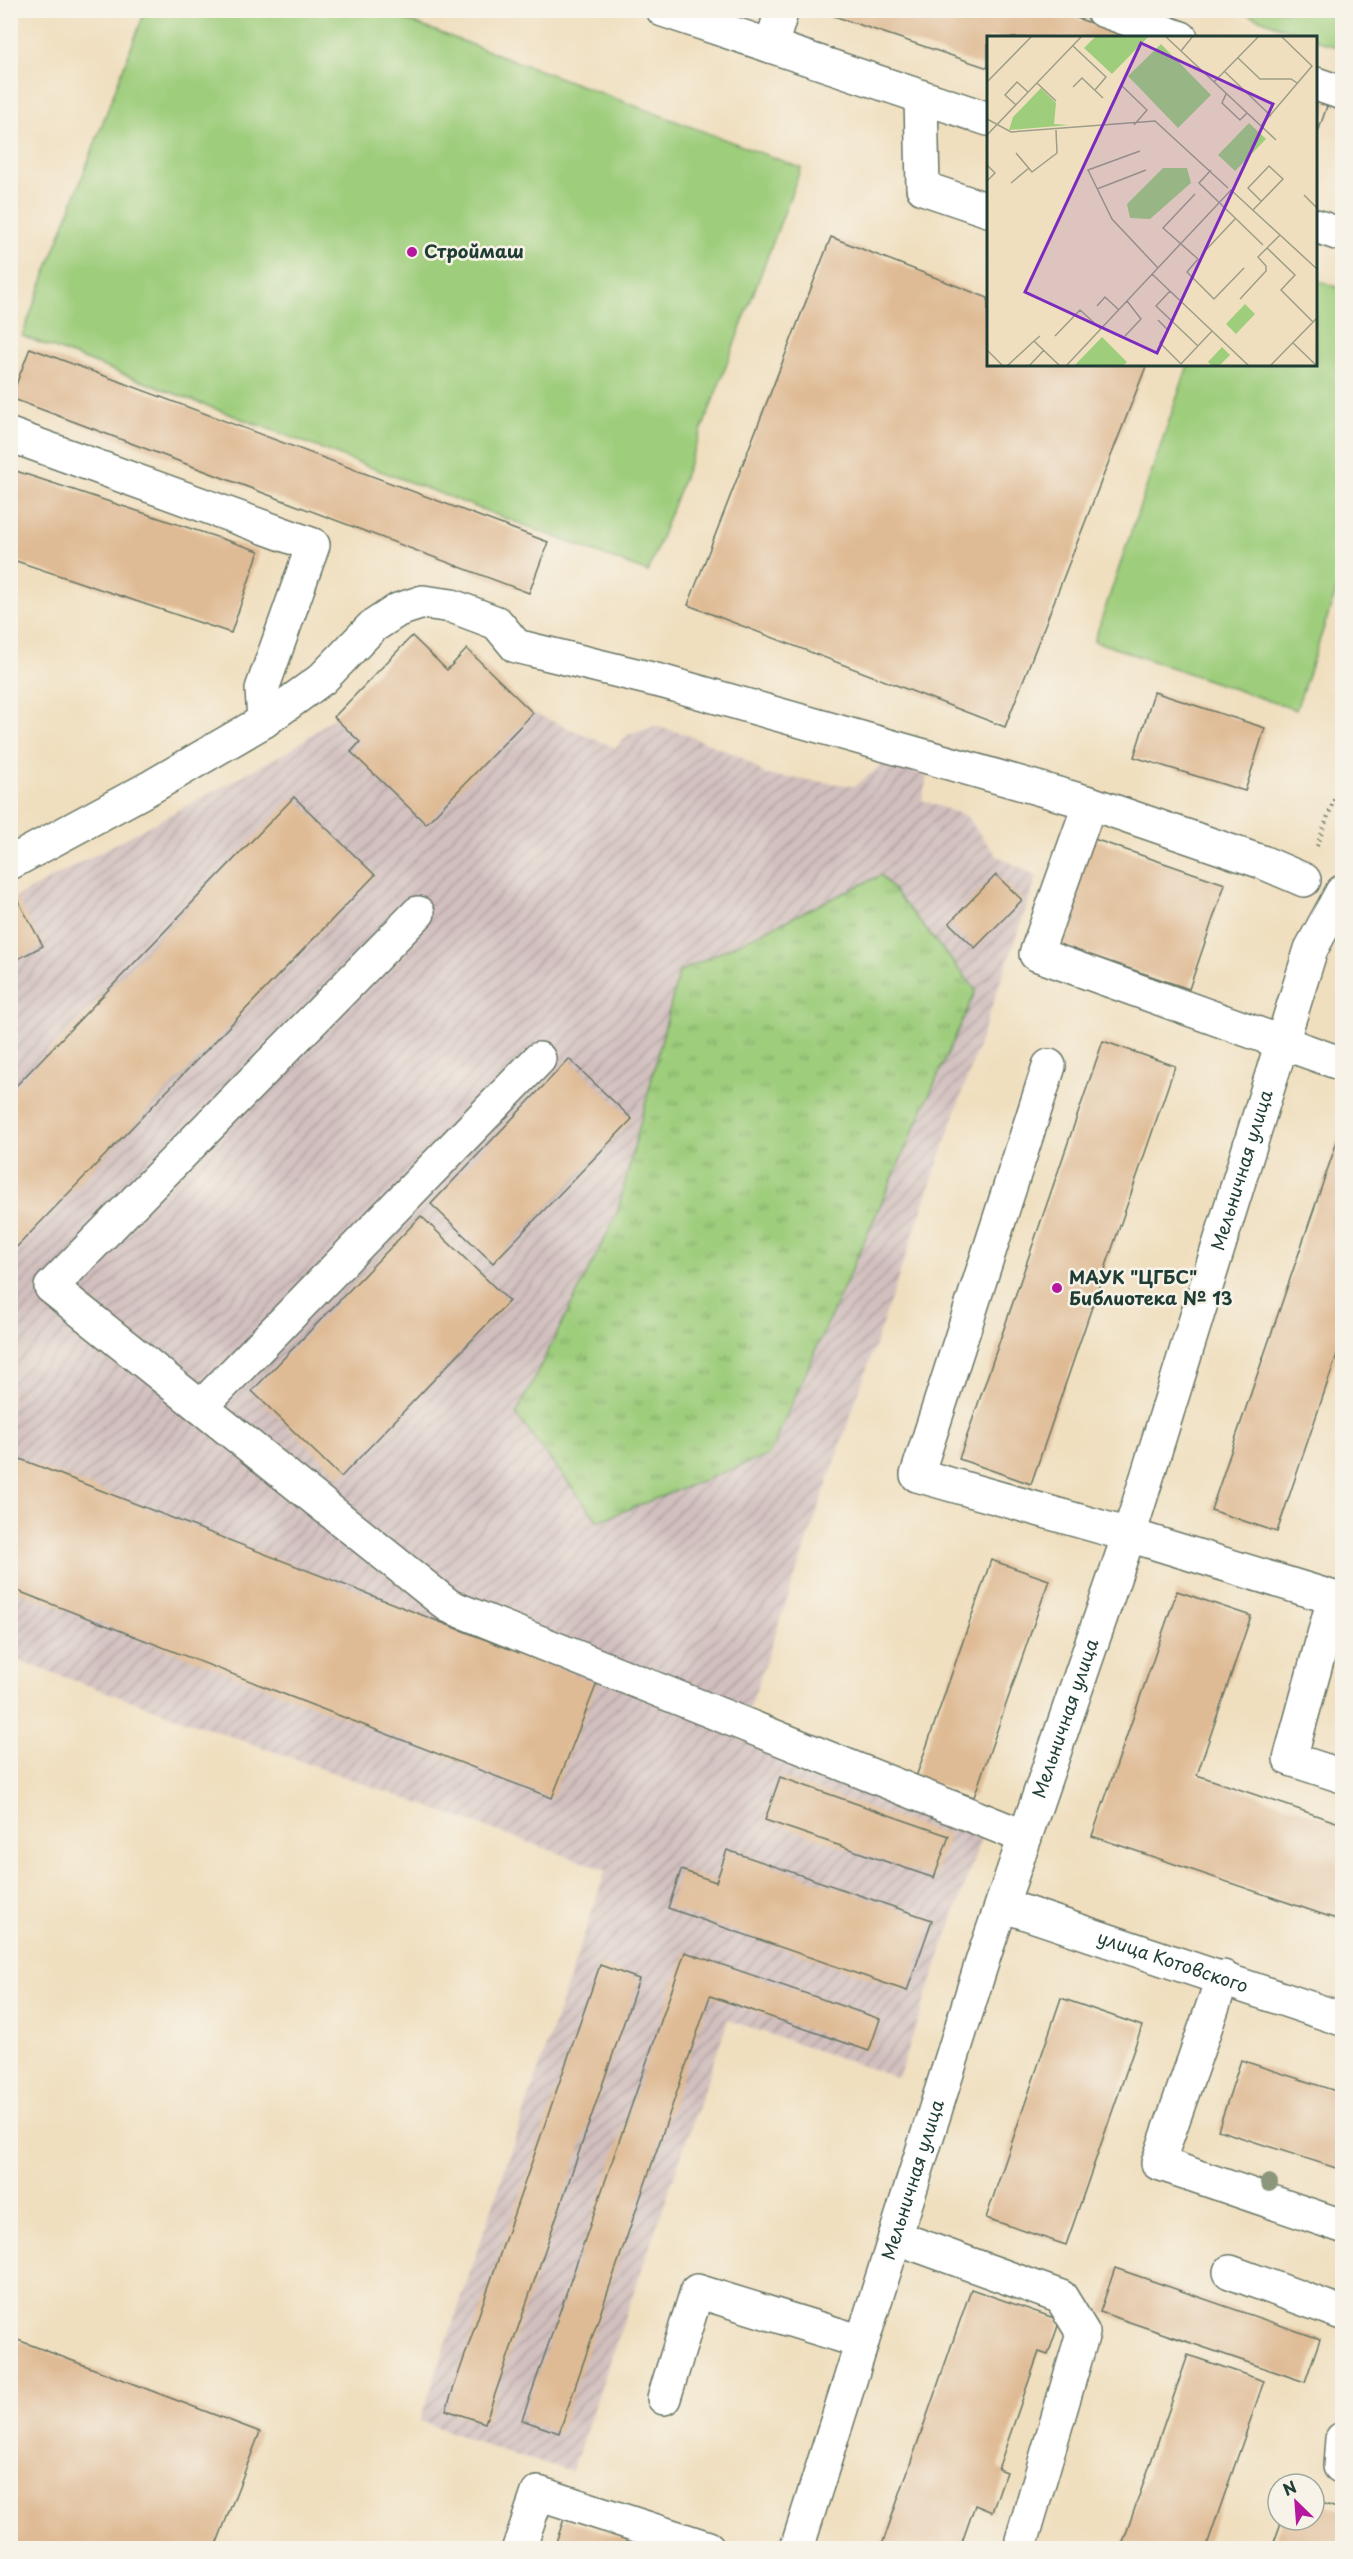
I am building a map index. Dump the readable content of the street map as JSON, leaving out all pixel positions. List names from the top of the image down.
{
  "streets": {
    "street": ["Мельничная улица", "улица Котовского"]
  },
  "crossings": [
    ["Мельничная улица", "улица Котовского"]
  ],
  "places": ["Строймаш", "МАУК \"ЦГБС\" Библиотека № 13"],
  "north": "top left"
}
